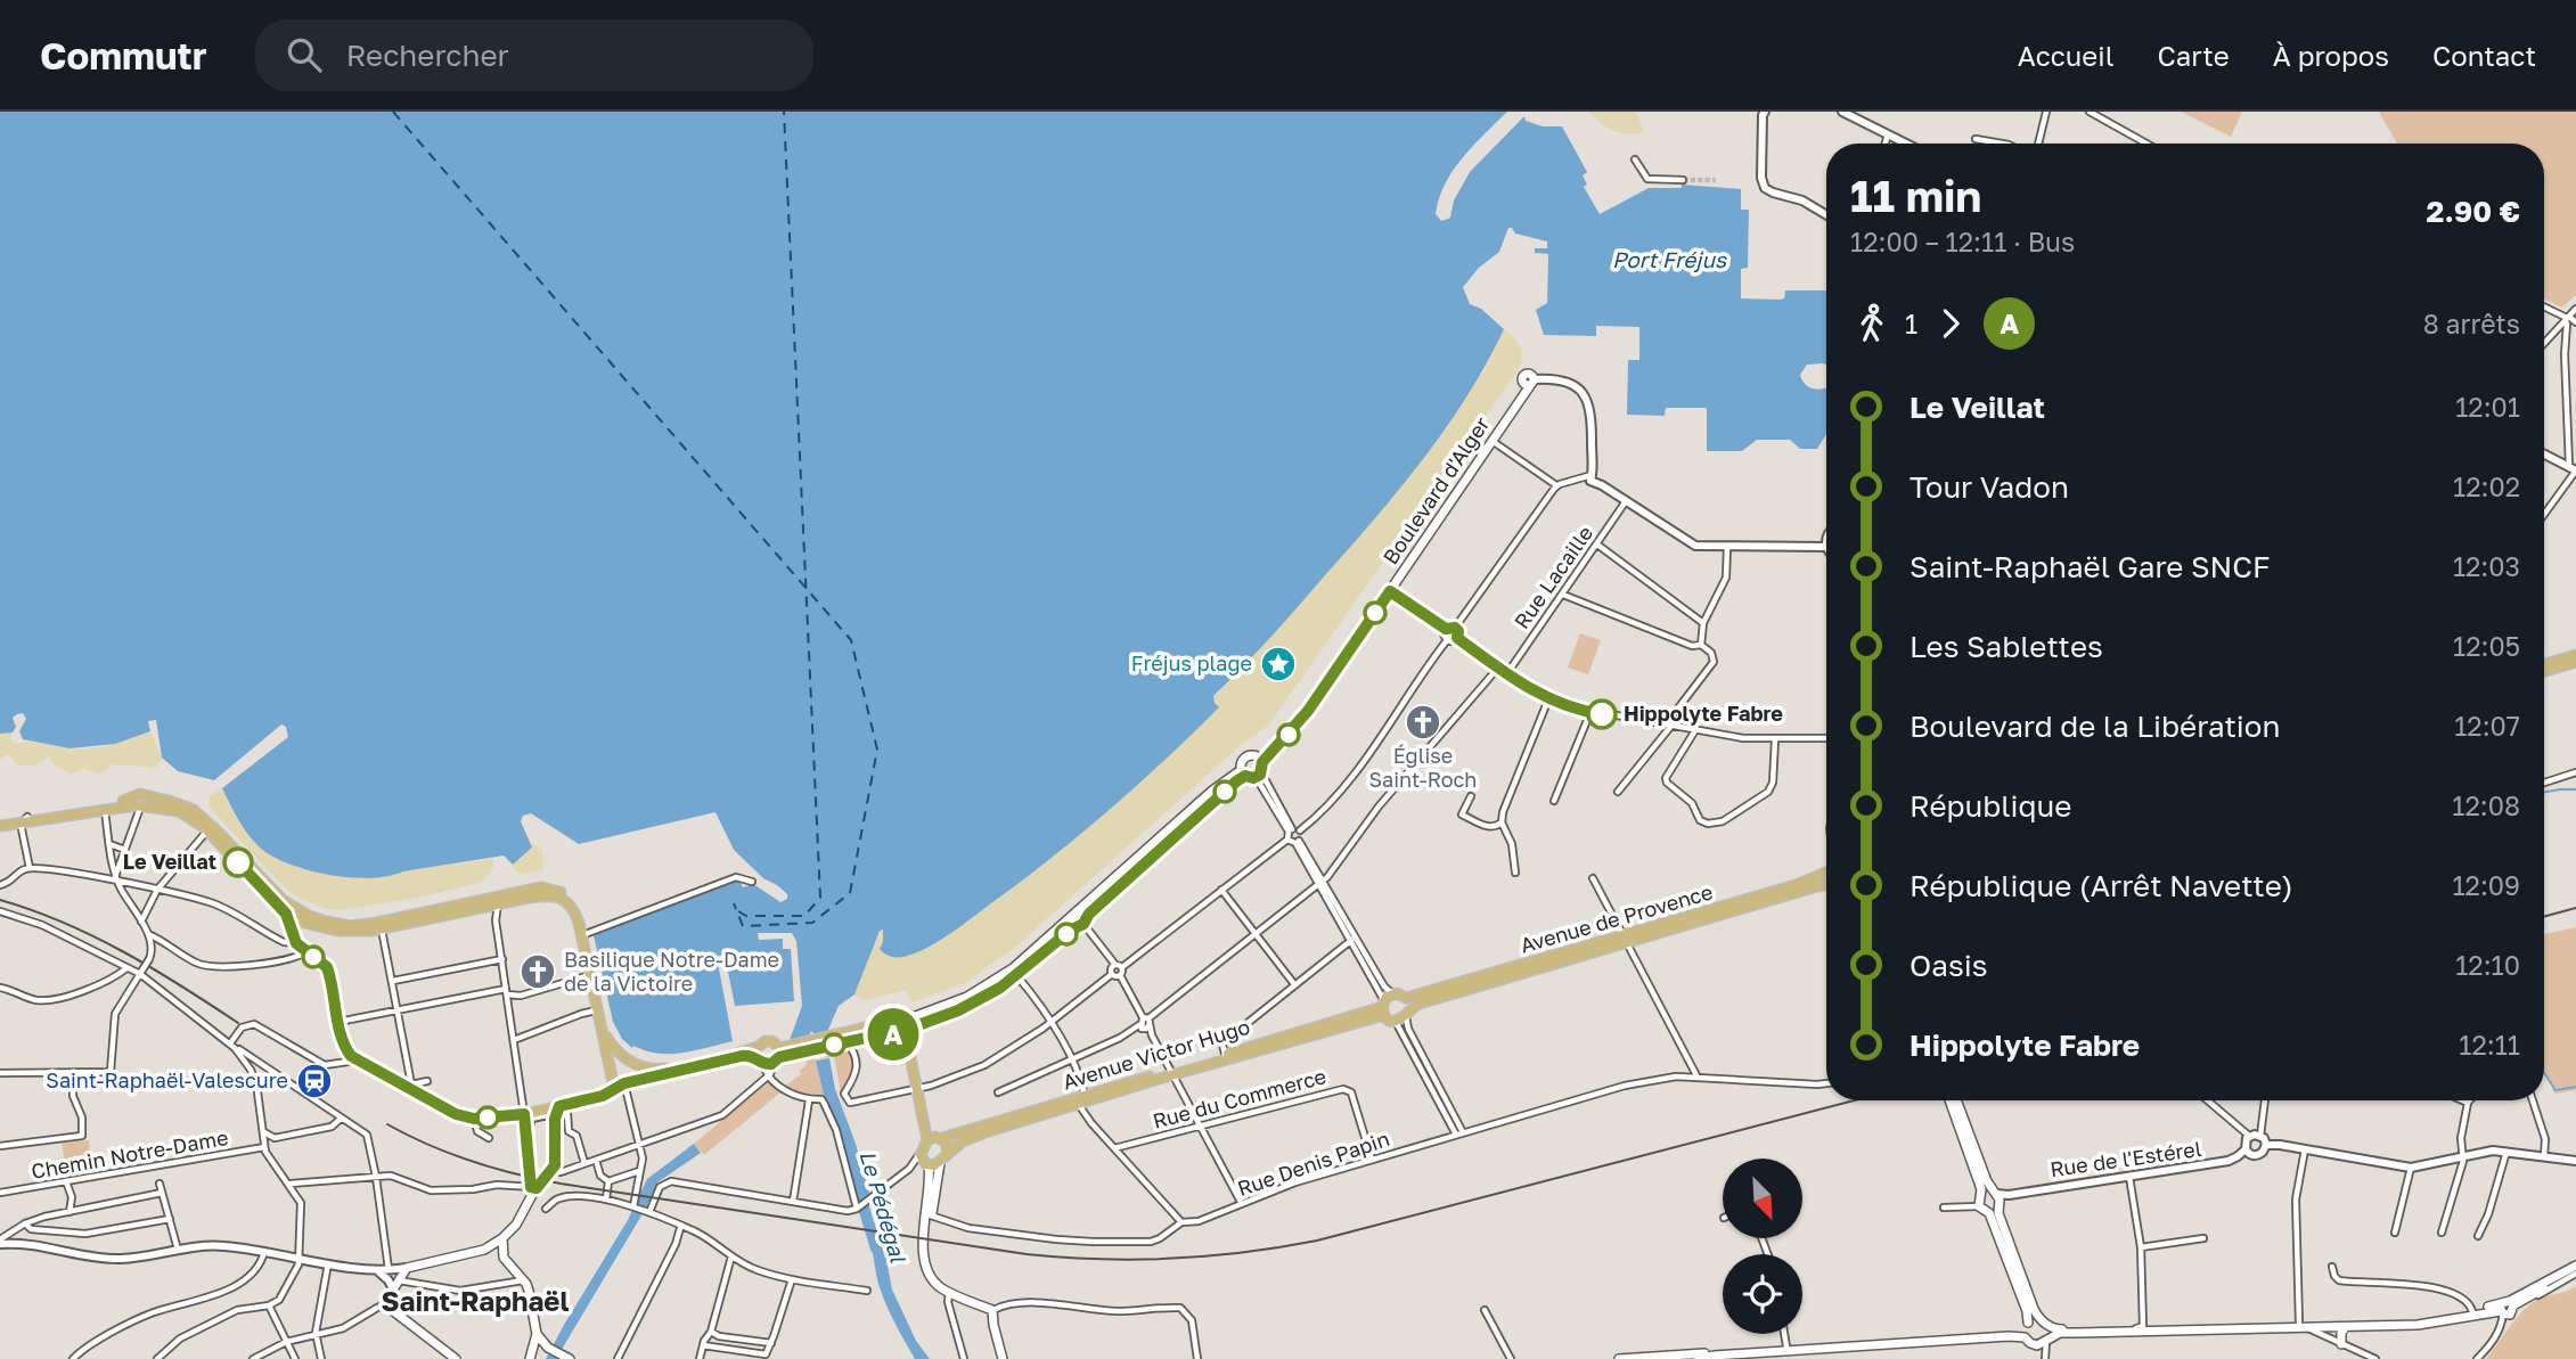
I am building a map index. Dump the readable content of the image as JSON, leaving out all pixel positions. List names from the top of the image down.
{
  "streets": {
    "main road": ["Boulevard d'Alger", "Avenue de Provence", "Avenue Victor Hugo"],
    "street": [
      "Rue Lacaille",
      "Rue du Commerce",
      "Chemin Notre-Dame",
      "Rue de l'Estérel",
      "Rue Denis Papin"
    ]
  },
  "crossings": [
    ["Rue du Commerce", "Rue Denis Papin"]
  ],
  "districts": ["Saint-Raphaël"],
  "water": ["Port Fréjus", "Le Pédégal"],
  "places": {
    "place": ["Fréjus plage"],
    "other": ["Hippolyte Fabre", "Le Veillat"],
    "church": ["Église Saint-Roch", "Basilique Notre-Dame de la Victoire"],
    "station": ["Saint-Raphaël-Valescure"]
  },
  "lines": ["bus line A"],
  "north": "bottom right",
  "page": {
    "header": "Commutr",
    "search": "Rechercher",
    "nav": [
      "Accueil",
      "Carte",
      "À propos",
      "Contact"
    ],
    "on_map": "A",
    "heading": ["11 min", "12:00 – 12:11 · Bus", "2.90 €"],
    "legs": ["1", "A", "8 arrêts"],
    "list": [
      {
        "name": "Le Veillat",
        "value": "12:01"
      },
      {
        "name": "Tour Vadon",
        "value": "12:02"
      },
      {
        "name": "Saint-Raphaël Gare SNCF",
        "value": "12:03"
      },
      {
        "name": "Les Sablettes",
        "value": "12:05"
      },
      {
        "name": "Boulevard de la Libération",
        "value": "12:07"
      },
      {
        "name": "République",
        "value": "12:08"
      },
      {
        "name": "République (Arrêt Navette)",
        "value": "12:09"
      },
      {
        "name": "Oasis",
        "value": "12:10"
      },
      {
        "name": "Hippolyte Fabre",
        "value": "12:11"
      }
    ]
  }
}
